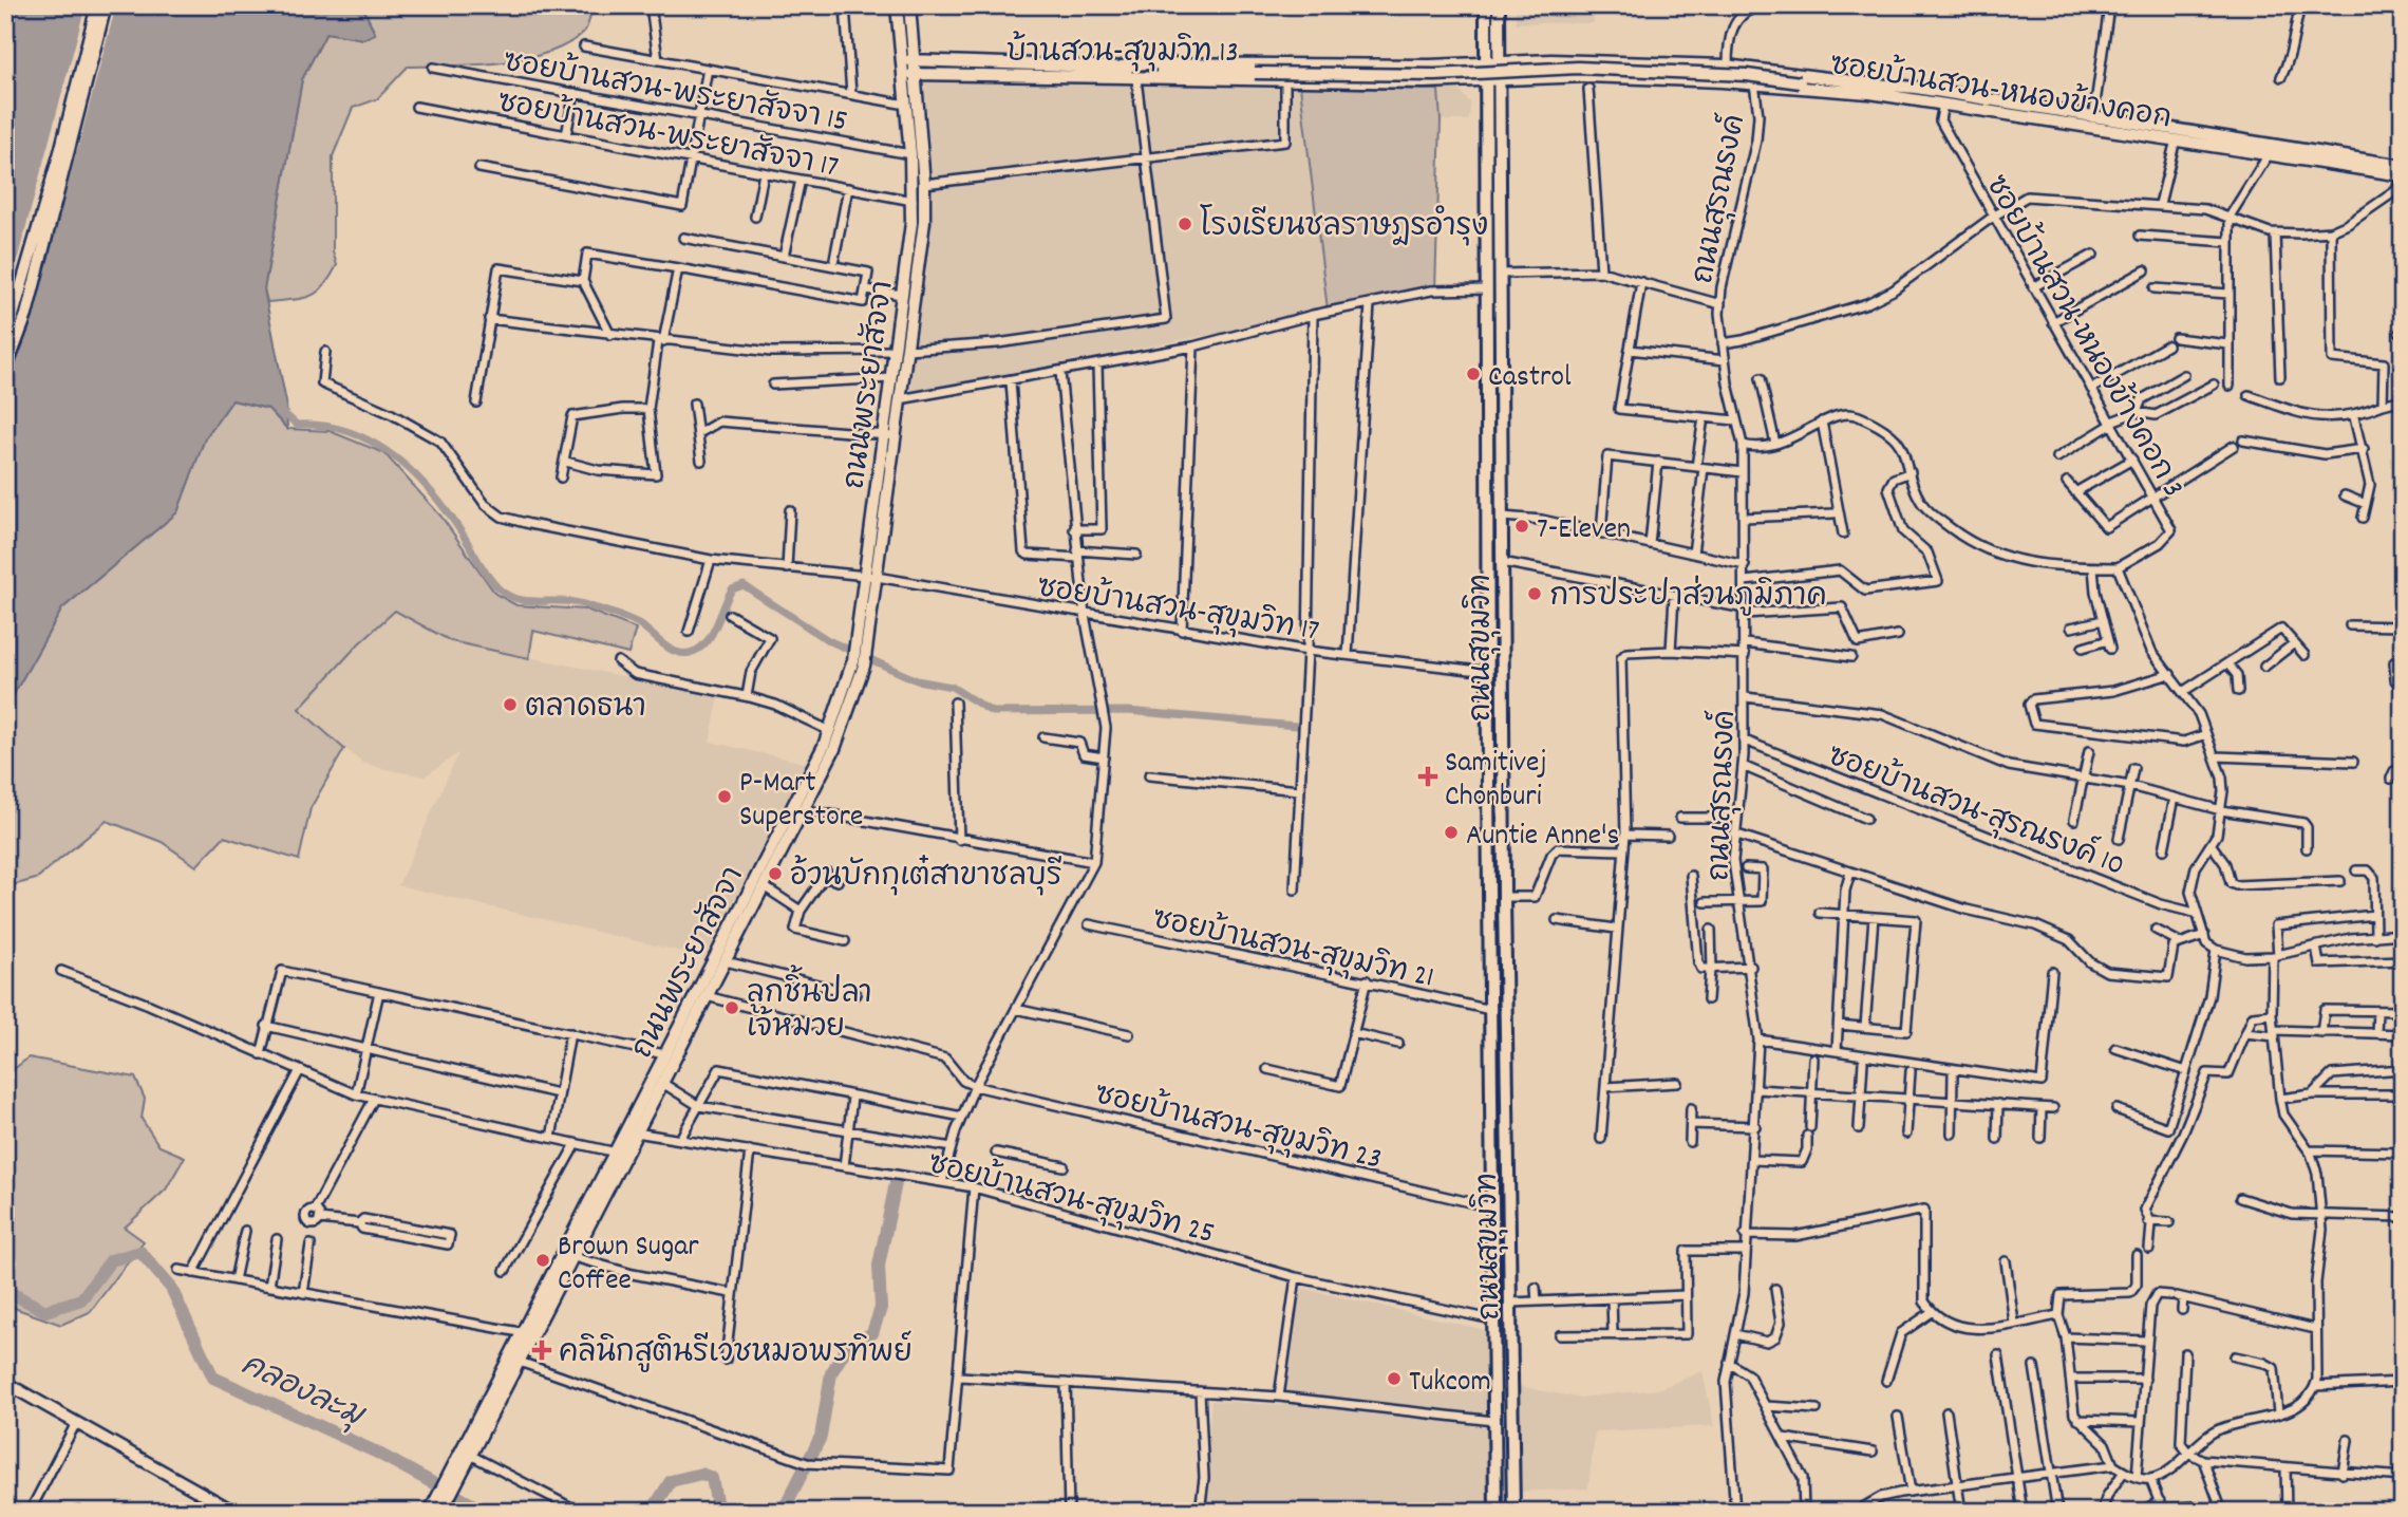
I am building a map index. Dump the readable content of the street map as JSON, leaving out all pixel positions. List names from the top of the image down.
{
  "streets": {
    "main road": [
      "บ้านสวน-สุขุมวิท 13",
      "ซอยบ้านสวน-หนองข้างคอก",
      "ถนนพระยาสัจจา",
      "ถนนสุขุมวิท"
    ],
    "street": [
      "ซอยบ้านสวน-พระยาสัจจา 15",
      "ซอยบ้านสวน-พระยาสัจจา 17",
      "ถนนสุรณรงค์",
      "ซอยบ้านสวน-หนองข้างคอก 3",
      "ซอยบ้านสวน-สุขุมวิท 17",
      "ซอยบ้านสวน-สุรณรงค์ 10",
      "ซอยบ้านสวน-สุขุมวิท 21",
      "ซอยบ้านสวน-สุขุมวิท 23",
      "ซอยบ้านสวน-สุขุมวิท 25"
    ]
  },
  "crossings": [
    ["บ้านสวน-สุขุมวิท 13", "ซอยบ้านสวน-หนองข้างคอก"],
    ["บ้านสวน-สุขุมวิท 13", "ถนนพระยาสัจจา"],
    ["ซอยบ้านสวน-พระยาสัจจา 15", "ถนนพระยาสัจจา"],
    ["ซอยบ้านสวน-หนองข้างคอก", "ซอยบ้านสวน-หนองข้างคอก 3"],
    ["ซอยบ้านสวน-พระยาสัจจา 17", "ถนนพระยาสัจจา"],
    ["ถนนสุรณรงค์", "ซอยบ้านสวน-สุรณรงค์ 10"],
    ["ถนนพระยาสัจจา", "ซอยบ้านสวน-สุขุมวิท 17"],
    ["ถนนพระยาสัจจา", "ซอยบ้านสวน-สุขุมวิท 25"],
    ["ซอยบ้านสวน-สุขุมวิท 17", "ถนนสุขุมวิท"],
    ["ถนนสุขุมวิท", "ซอยบ้านสวน-สุขุมวิท 21"],
    ["ถนนสุขุมวิท", "ซอยบ้านสวน-สุขุมวิท 23"],
    ["ถนนสุขุมวิท", "ซอยบ้านสวน-สุขุมวิท 25"]
  ],
  "water": ["คลองละมุ"],
  "places": {
    "other": [
      "โรงเรียนชลราษฎรอำรุง",
      "Castrol",
      "7-Eleven",
      "การประปาส่วนภูมิภาค",
      "ตลาดธนา",
      "P-Mart Superstore",
      "Auntie Anne's",
      "อ้วนบักกุเต๋สาขาชลบุรี",
      "ลูกชิ้นปลา เจ้หมวย",
      "Brown Sugar Coffee",
      "Tukcom"
    ],
    "health": ["Samitivej Chonburi", "คลินิกสูตินรีเวชหมอพรทิพย์"]
  }
}
